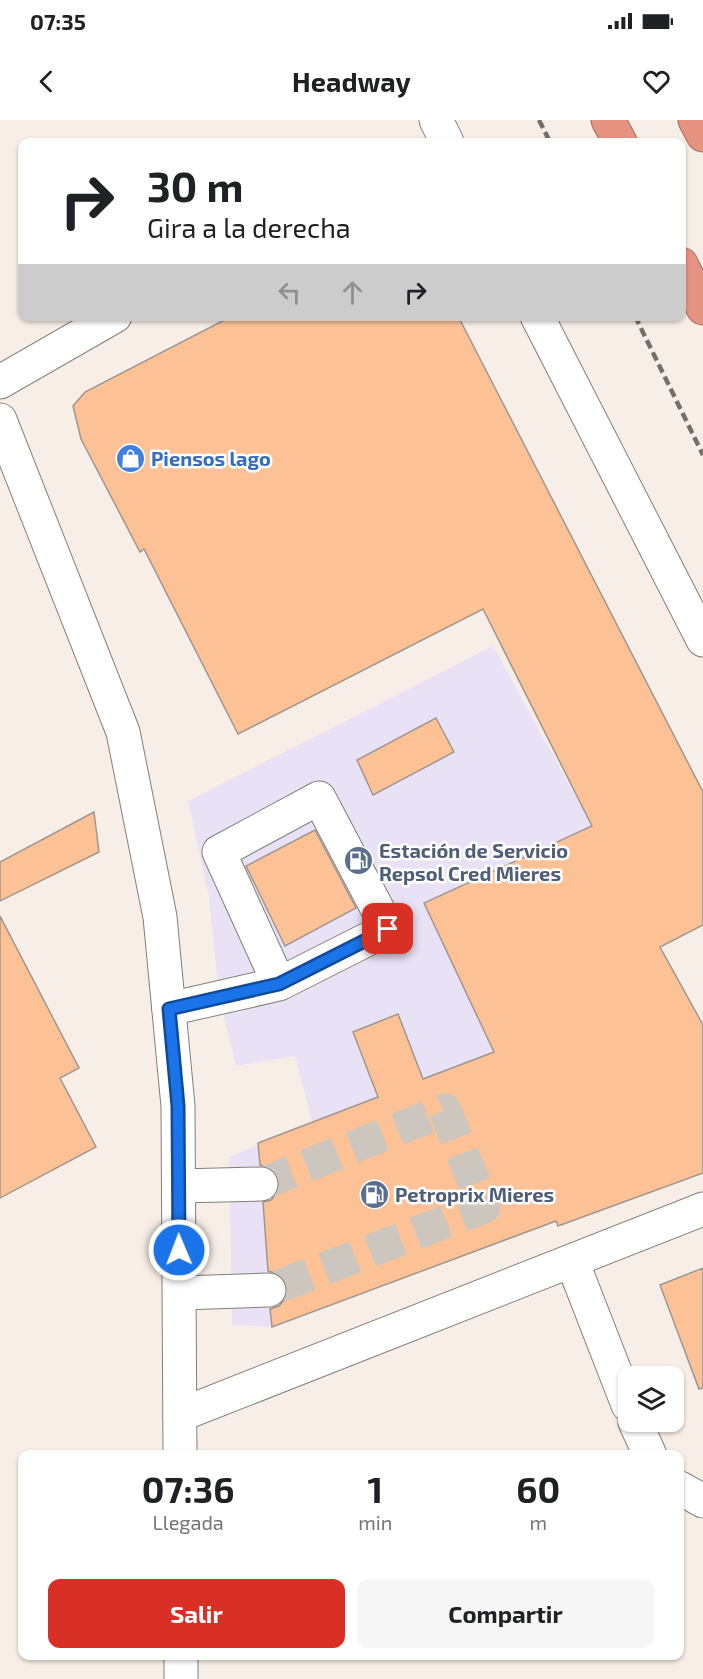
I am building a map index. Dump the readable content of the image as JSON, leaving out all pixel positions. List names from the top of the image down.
{
  "places": {
    "shop": ["Piensos lago"],
    "fuel station": ["Estación de Servicio Repsol Cred Mieres", "Petroprix Mieres"]
  },
  "page": {
    "status": "07:35",
    "header": "Headway",
    "turn": ["30 m", "Gira a la derecha"],
    "eta": [
      "07:36",
      "Llegada",
      "1",
      "min",
      "60",
      "m"
    ],
    "buttons": ["Salir", "Compartir"]
  }
}
